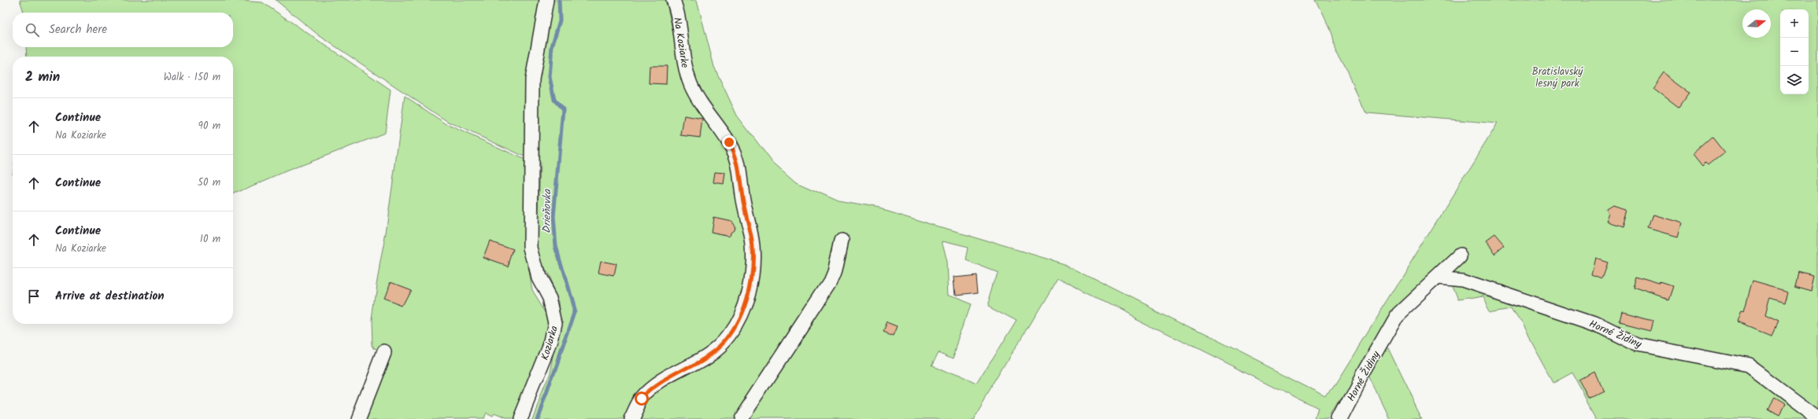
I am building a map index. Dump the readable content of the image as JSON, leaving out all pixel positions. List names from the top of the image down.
{
  "streets": {
    "street": ["Na Koziarke", "Horné Židiny", "Koziarka"]
  },
  "water": ["Drieňovka"],
  "parks": ["Bratislavský lesný park"],
  "north": "right",
  "page": {
    "map_buttons": ["+", "−"],
    "search": "Search here",
    "heading": ["2 min", "Walk · 150 m"],
    "list": [
      ["Continue", "Na Koziarke", "90 m"],
      ["Continue", "50 m"],
      ["Continue", "Na Koziarke", "10 m"],
      "Arrive at destination"
    ]
  }
}
